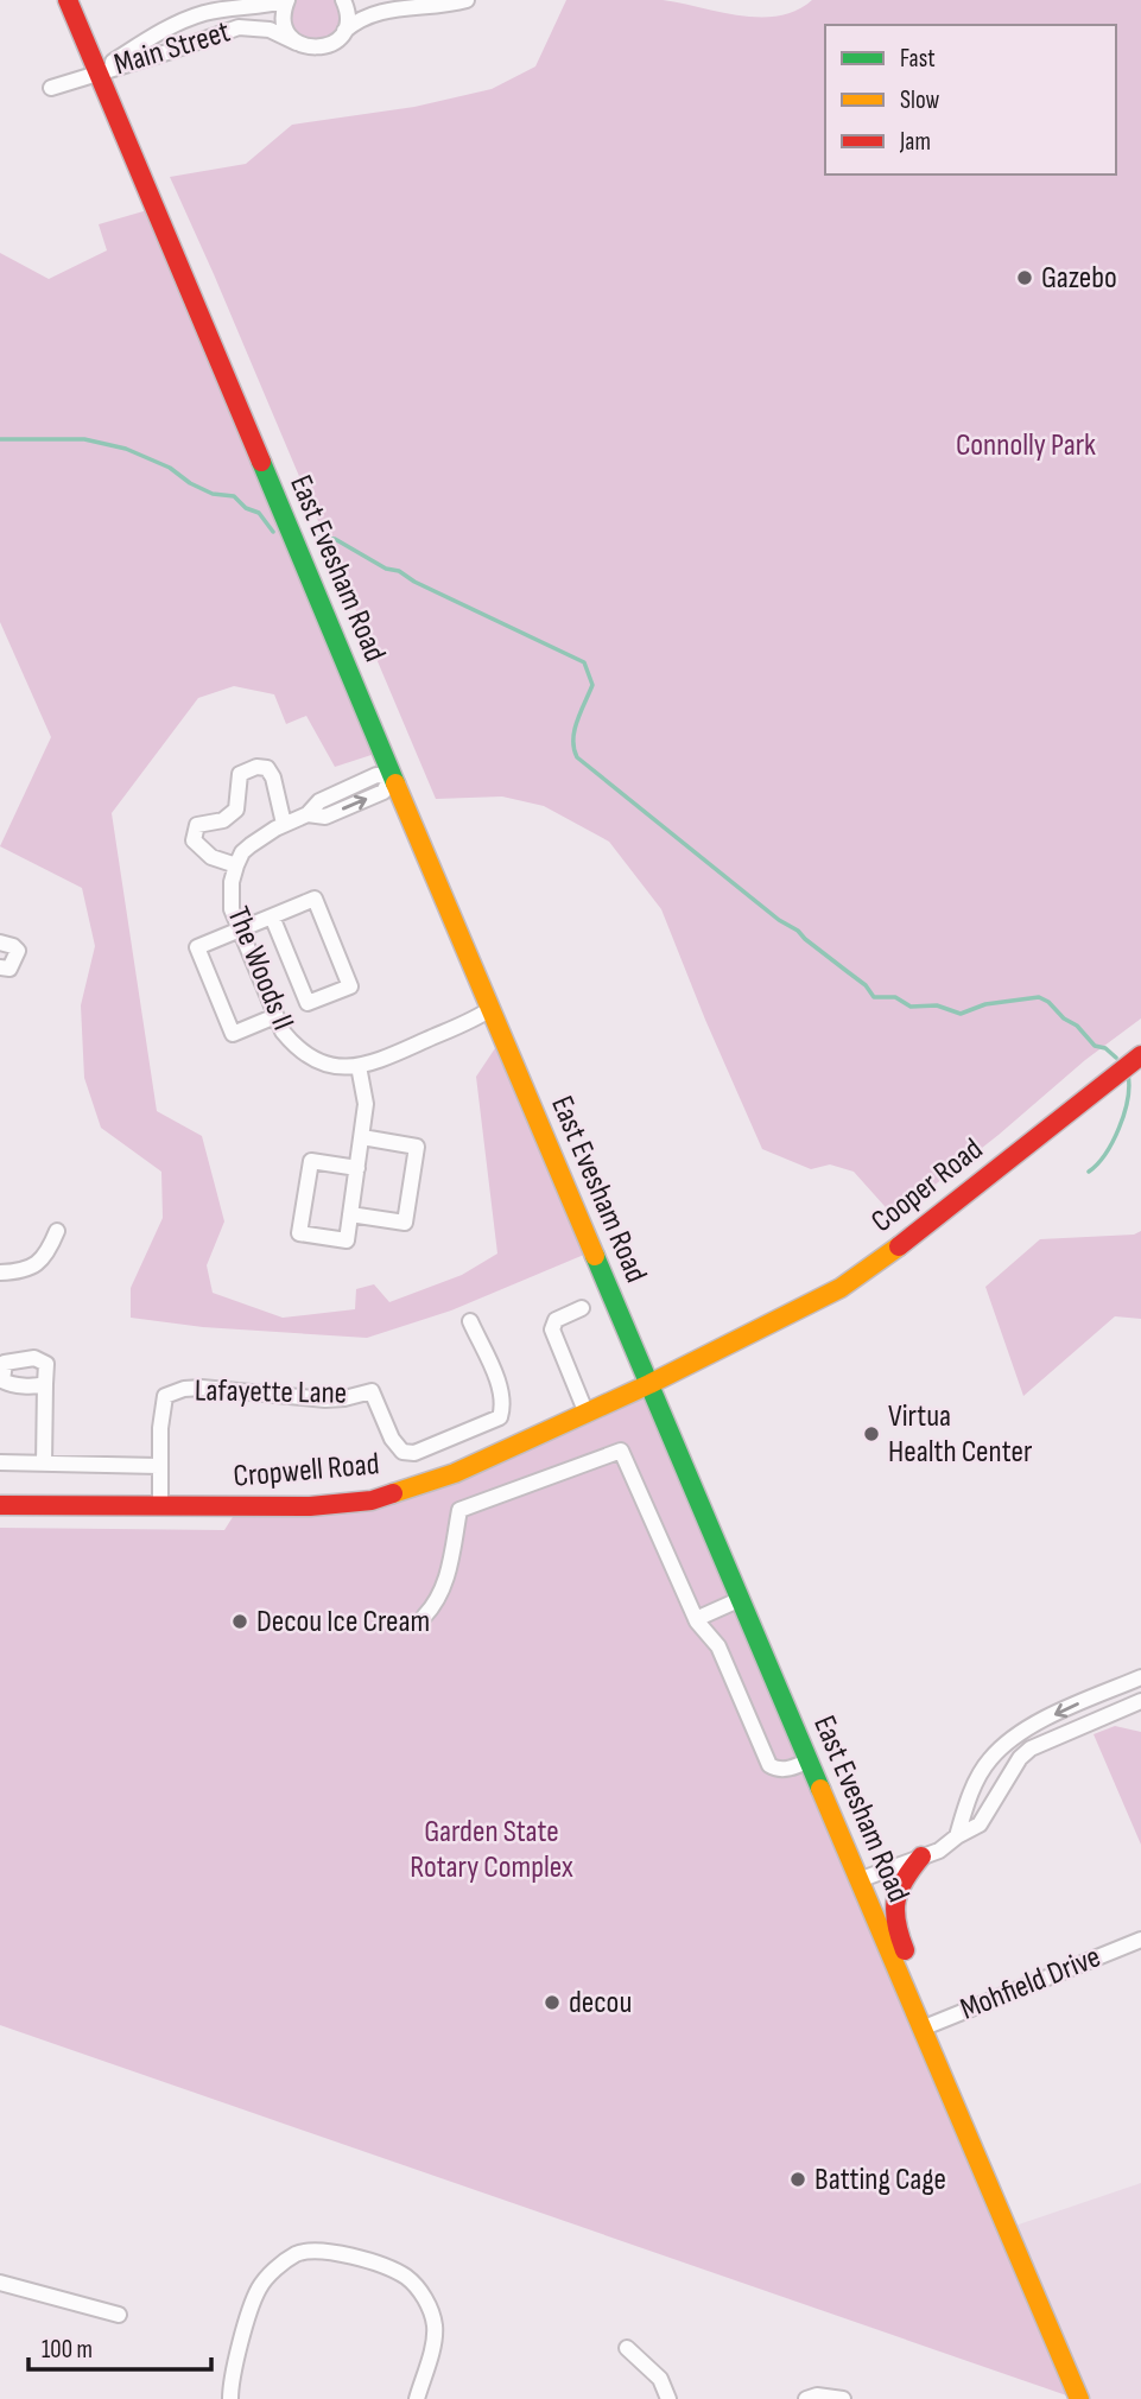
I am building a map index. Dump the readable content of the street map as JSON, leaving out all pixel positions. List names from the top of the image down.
{
  "streets": {
    "main road": ["East Evesham Road", "Cooper Road", "Cropwell Road"],
    "street": [
      "Main Street",
      "The Woods II",
      "Lafayette Lane",
      "Mohfield Drive"
    ]
  },
  "crossings": [
    ["Main Street", "East Evesham Road"],
    ["East Evesham Road", "The Woods II"],
    ["East Evesham Road", "Cropwell Road"],
    ["East Evesham Road", "Mohfield Drive"],
    ["Cooper Road", "Cropwell Road"],
    ["Lafayette Lane", "Cropwell Road"]
  ],
  "parks": ["Connolly Park", "Garden State Rotary Complex"],
  "places": [
    "Gazebo",
    "Virtua Health Center",
    "Decou Ice Cream",
    "decou",
    "Batting Cage"
  ],
  "legend": ["Fast", "Slow", "Jam"],
  "scale_bar": "100 m"
}
